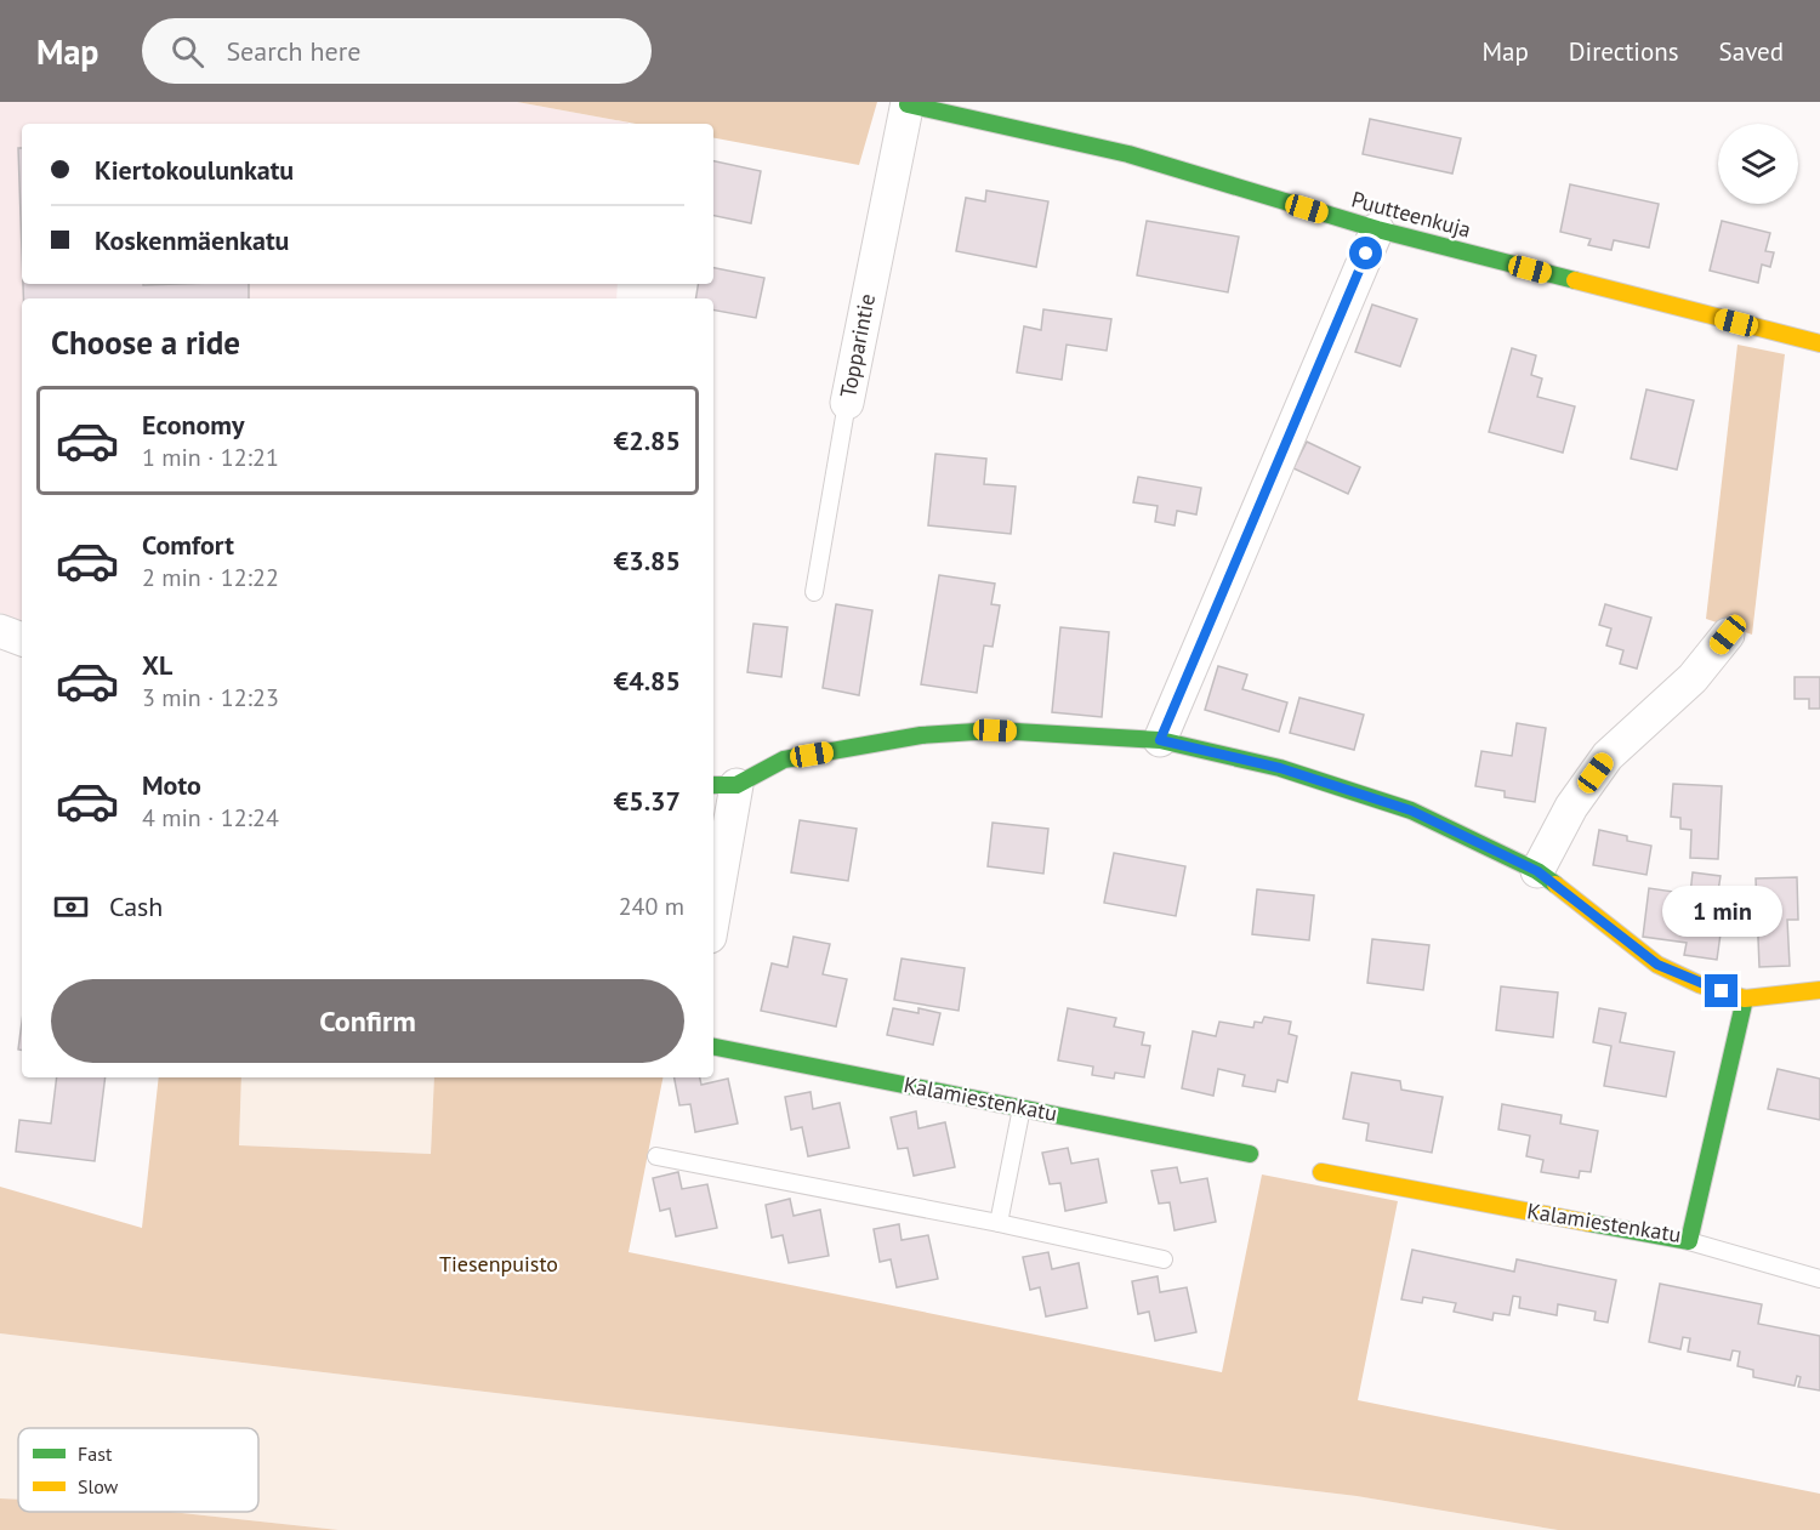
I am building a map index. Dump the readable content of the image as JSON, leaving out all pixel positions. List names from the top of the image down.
{
  "streets": {
    "street": ["Puutteenkuja", "Topparintie", "Kalamiestenkatu"]
  },
  "crossings": [
    ["Puutteenkuja", "Topparintie"]
  ],
  "parks": ["Tiesenpuisto"],
  "legend": ["Fast", "Slow"],
  "page": {
    "header": "Map",
    "search": "Search here",
    "nav": ["Map", "Directions", "Saved"],
    "banner": ["Kiertokoulunkatu", "Koskenmäenkatu"],
    "heading": "Choose a ride",
    "list": [
      {
        "name": "Economy",
        "note": "1 min · 12:21",
        "value": "€2.85"
      },
      {
        "name": "Comfort",
        "note": "2 min · 12:22",
        "value": "€3.85"
      },
      {
        "name": "XL",
        "note": "3 min · 12:23",
        "value": "€4.85"
      },
      {
        "name": "Moto",
        "note": "4 min · 12:24",
        "value": "€5.37"
      }
    ],
    "pay": ["Cash", "240 m"],
    "bubble": "1 min",
    "buttons": "Confirm"
  }
}
